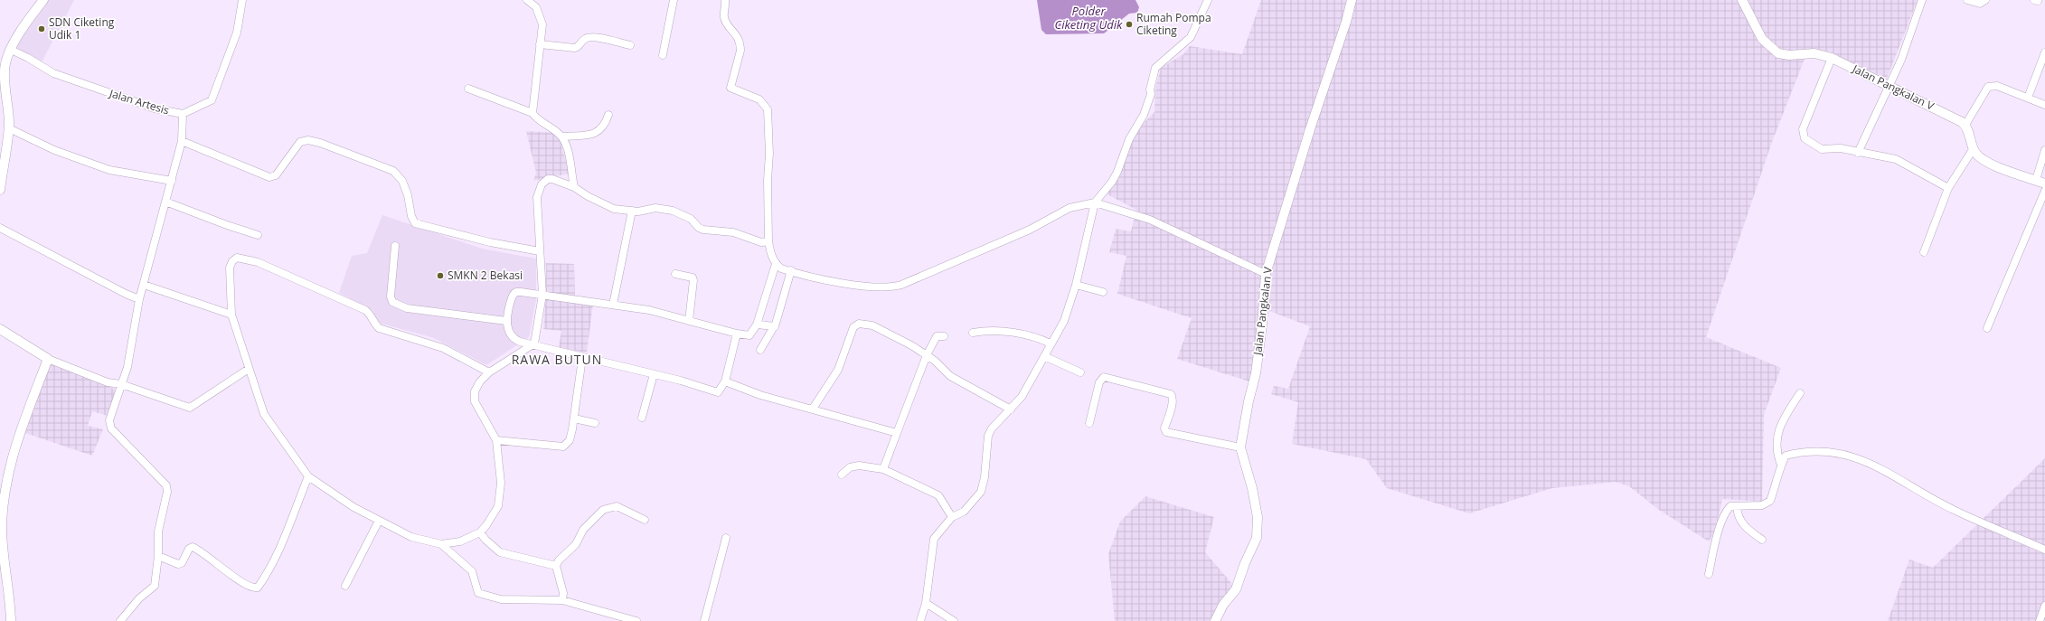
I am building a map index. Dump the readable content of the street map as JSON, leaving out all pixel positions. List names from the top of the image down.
{
  "streets": {
    "street": ["Jalan Pangkalan V", "Jalan Artesis"]
  },
  "districts": ["RAWA BUTUN"],
  "water": ["Polder Ciketing Udik"],
  "places": ["Rumah Pompa Ciketing", "SDN Ciketing Udik 1", "SMKN 2 Bekasi"]
}
